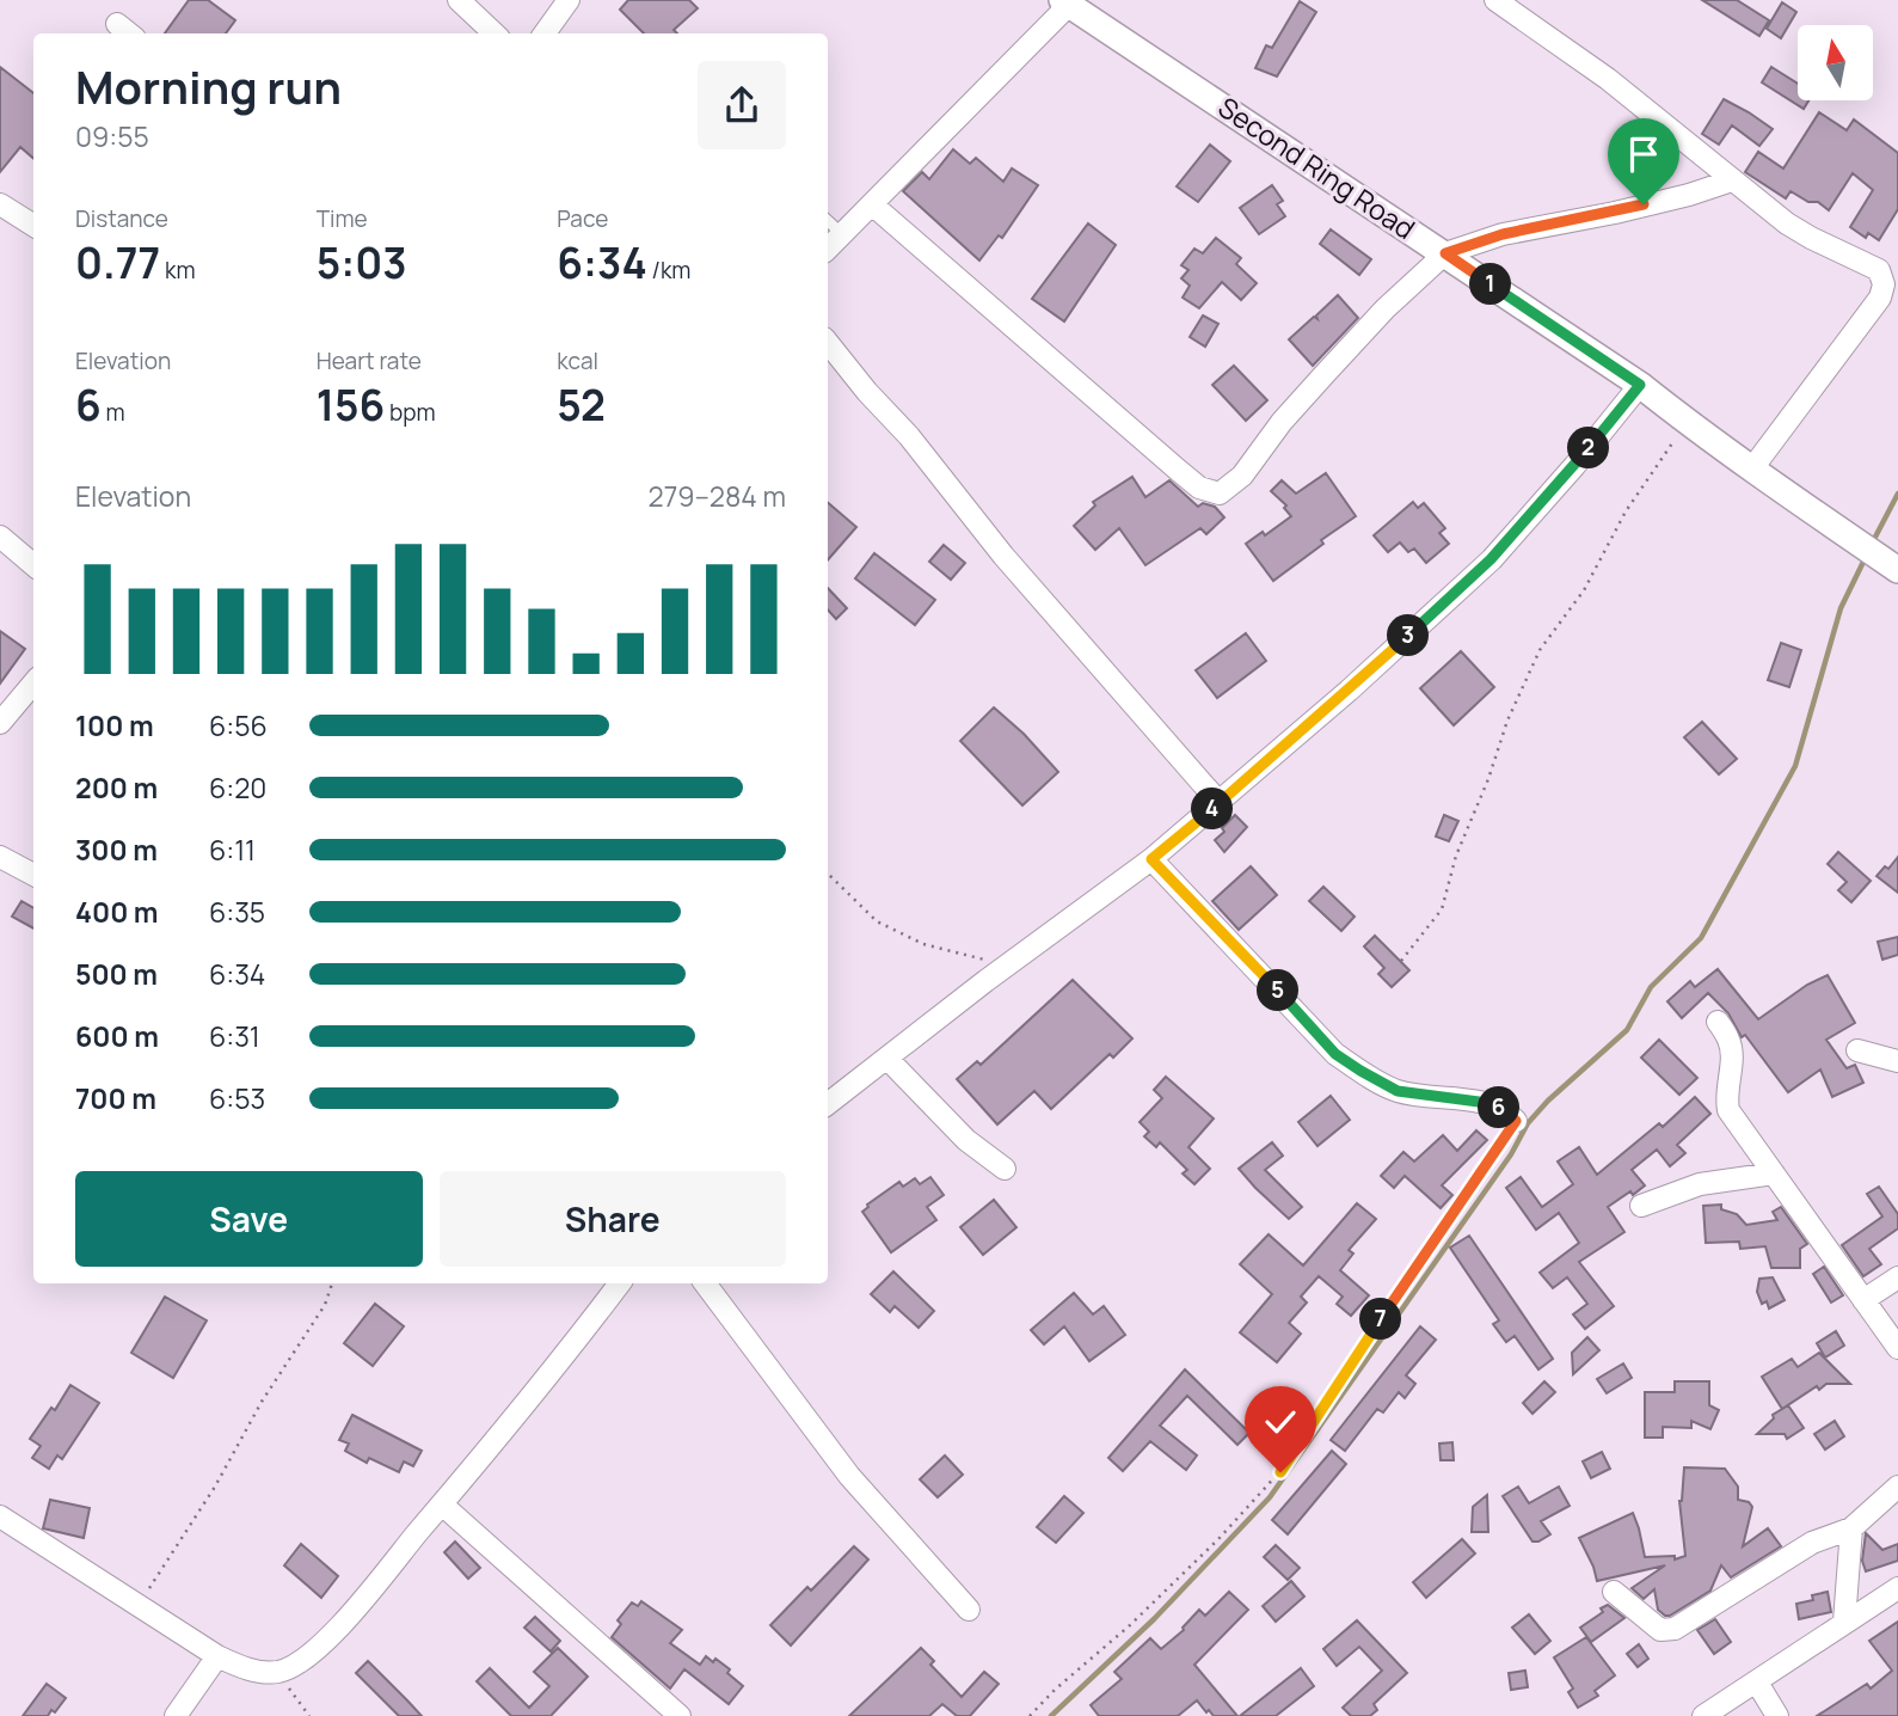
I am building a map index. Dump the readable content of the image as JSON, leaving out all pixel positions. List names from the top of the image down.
{
  "streets": {
    "street": ["Second Ring Road"]
  },
  "north": "top",
  "page": {
    "heading": ["Morning run", "09:55"],
    "stats": [
      ["Distance", "0.77 km"],
      ["Time", "5:03"],
      ["Pace", "6:34 /km"],
      ["Elevation", "6 m"],
      ["Heart rate", "156 bpm"],
      ["kcal", "52"]
    ],
    "pins": [
      "1",
      "2",
      "3",
      "4",
      "5",
      "6",
      "7"
    ],
    "chart": ["Elevation", "279–284 m"],
    "list": [
      {
        "name": "100 m",
        "note": "6:56"
      },
      {
        "name": "200 m",
        "note": "6:20"
      },
      {
        "name": "300 m",
        "note": "6:11"
      },
      {
        "name": "400 m",
        "note": "6:35"
      },
      {
        "name": "500 m",
        "note": "6:34"
      },
      {
        "name": "600 m",
        "note": "6:31"
      },
      {
        "name": "700 m",
        "note": "6:53"
      }
    ],
    "buttons": ["Save", "Share"]
  }
}
